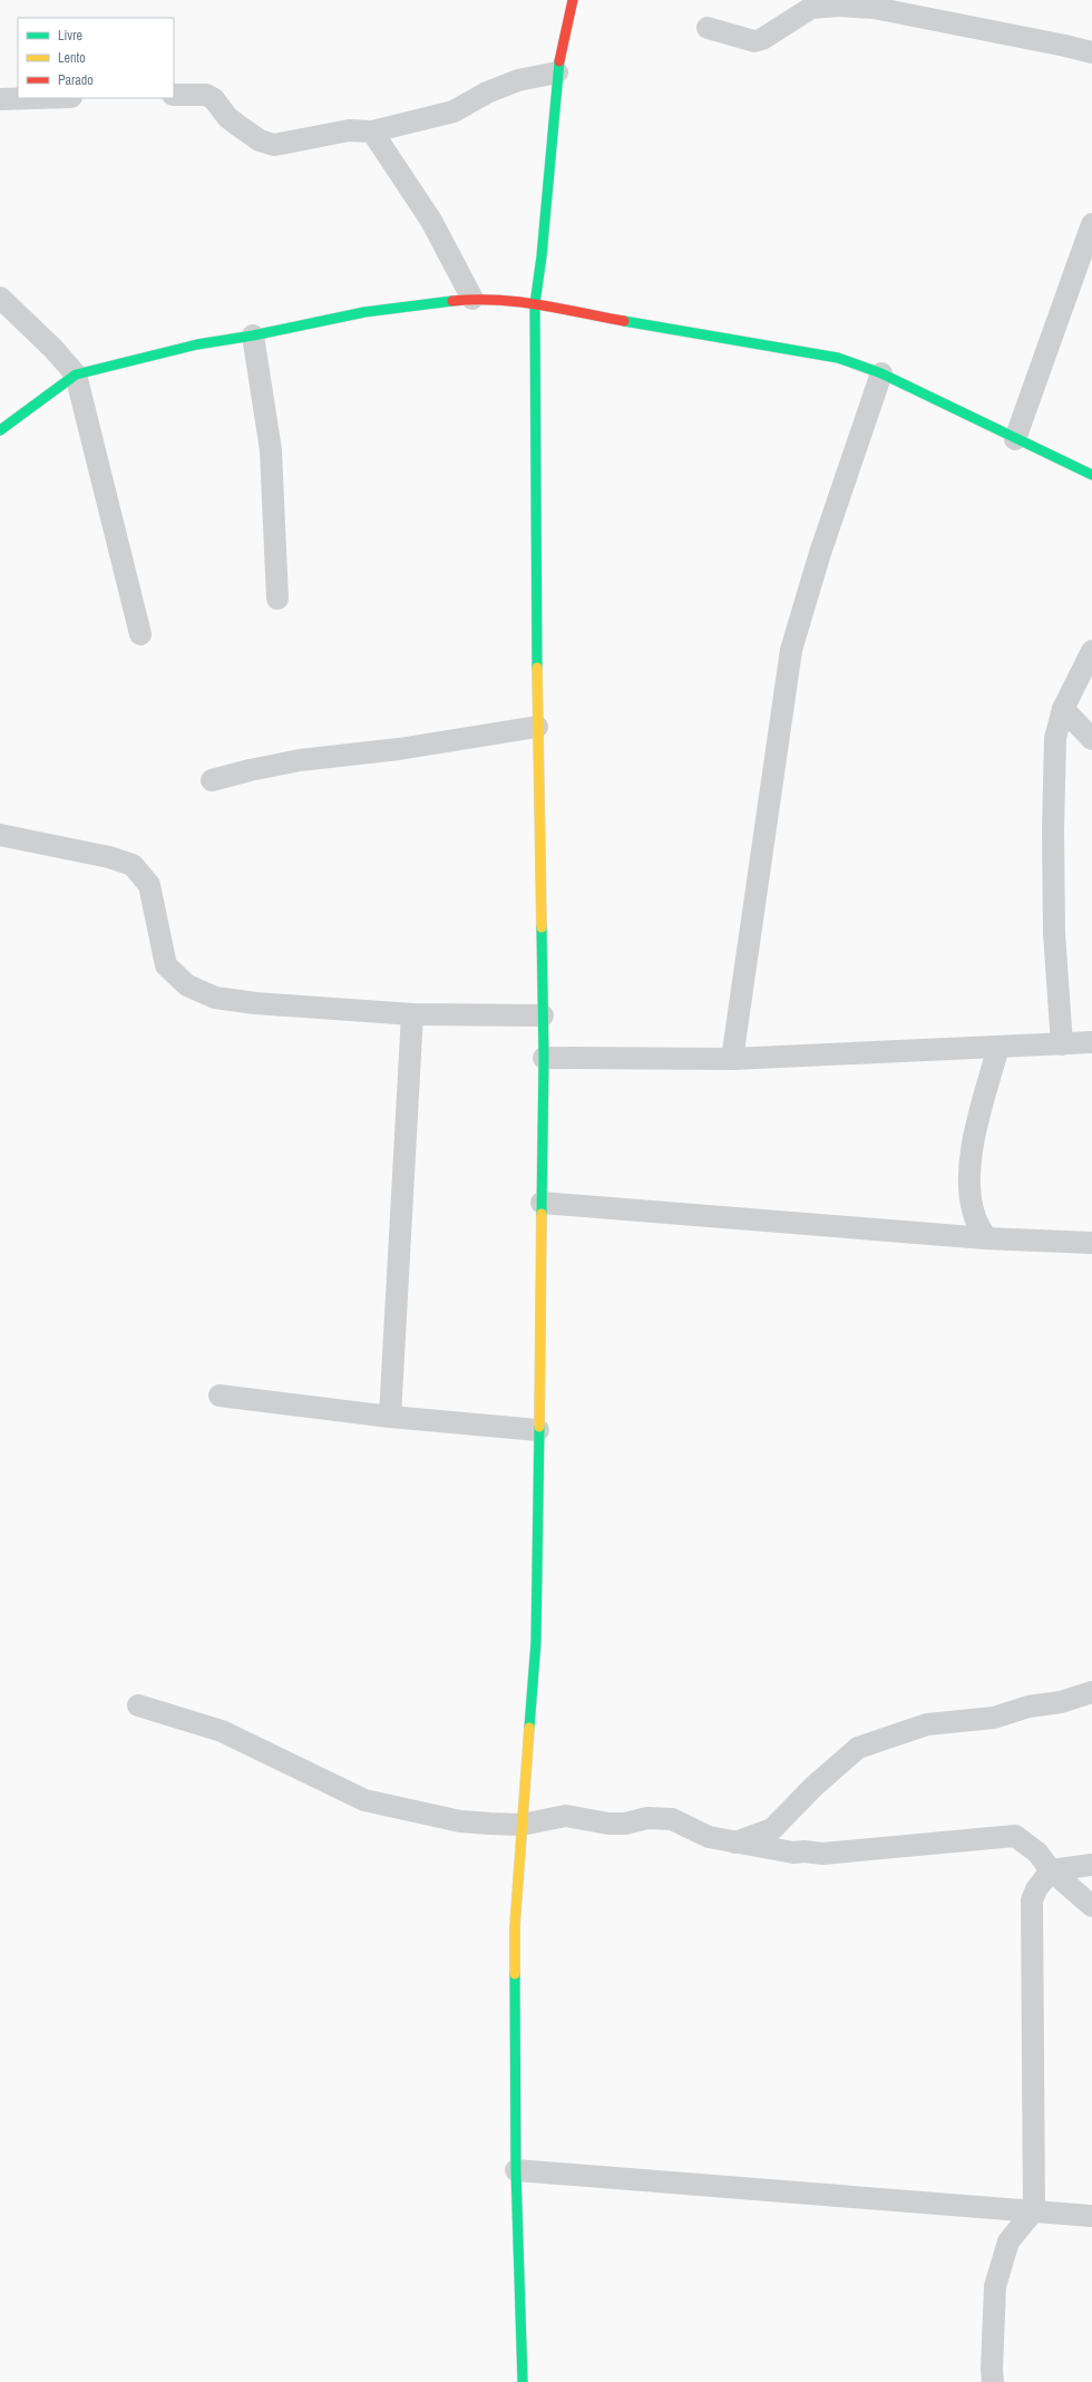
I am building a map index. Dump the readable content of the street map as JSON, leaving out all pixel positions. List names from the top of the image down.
{
  "legend": ["Livre", "Lento", "Parado"]
}
